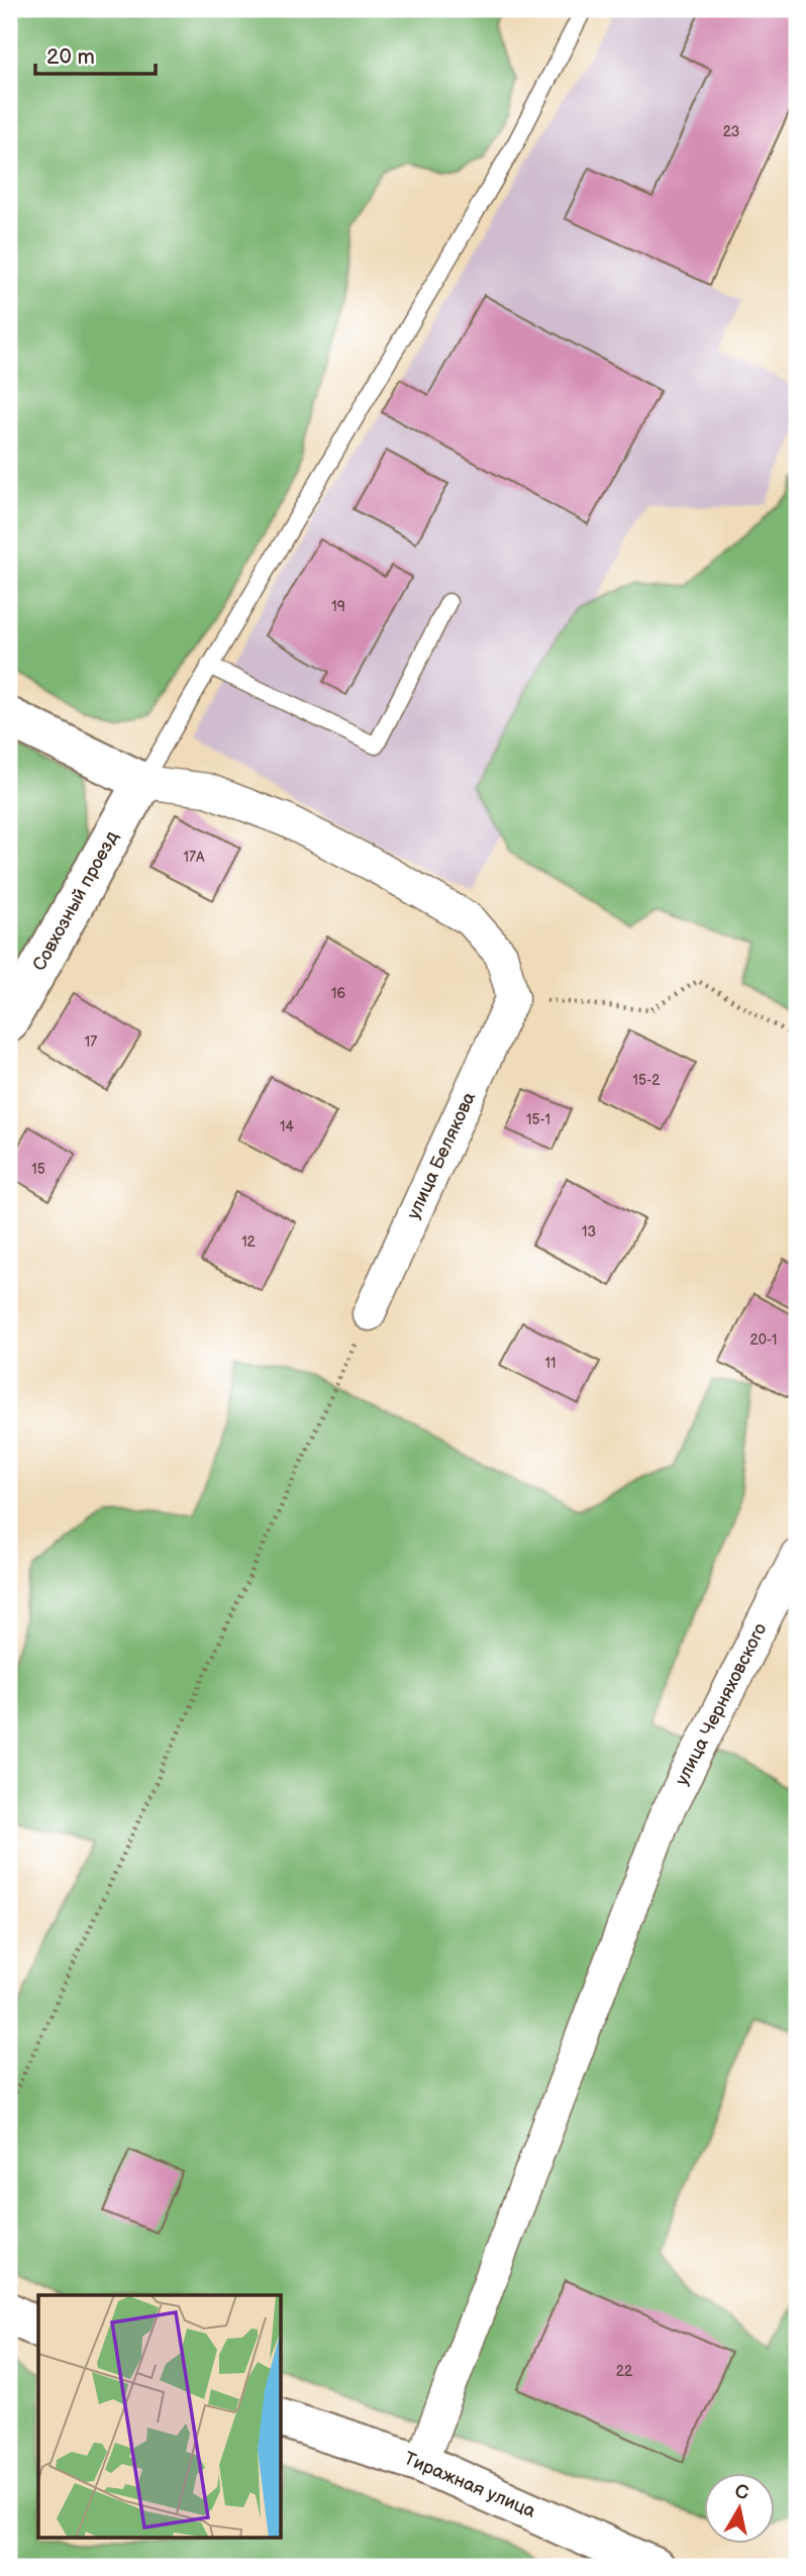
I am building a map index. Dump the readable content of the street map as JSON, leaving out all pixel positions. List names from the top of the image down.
{
  "streets": {
    "main road": ["Совхозный проезд", "Тиражная улица"],
    "street": ["улица Белякова", "улица Черняховского"]
  },
  "crossings": [
    ["улица Черняховского", "Тиражная улица"]
  ],
  "house_numbers": [
    "23",
    "19",
    "17А",
    "16",
    "17",
    "15-2",
    "15-1",
    "14",
    "15",
    "13",
    "12",
    "20-1",
    "11",
    "22"
  ],
  "scale_bar": "20 m",
  "north": "top"
}
